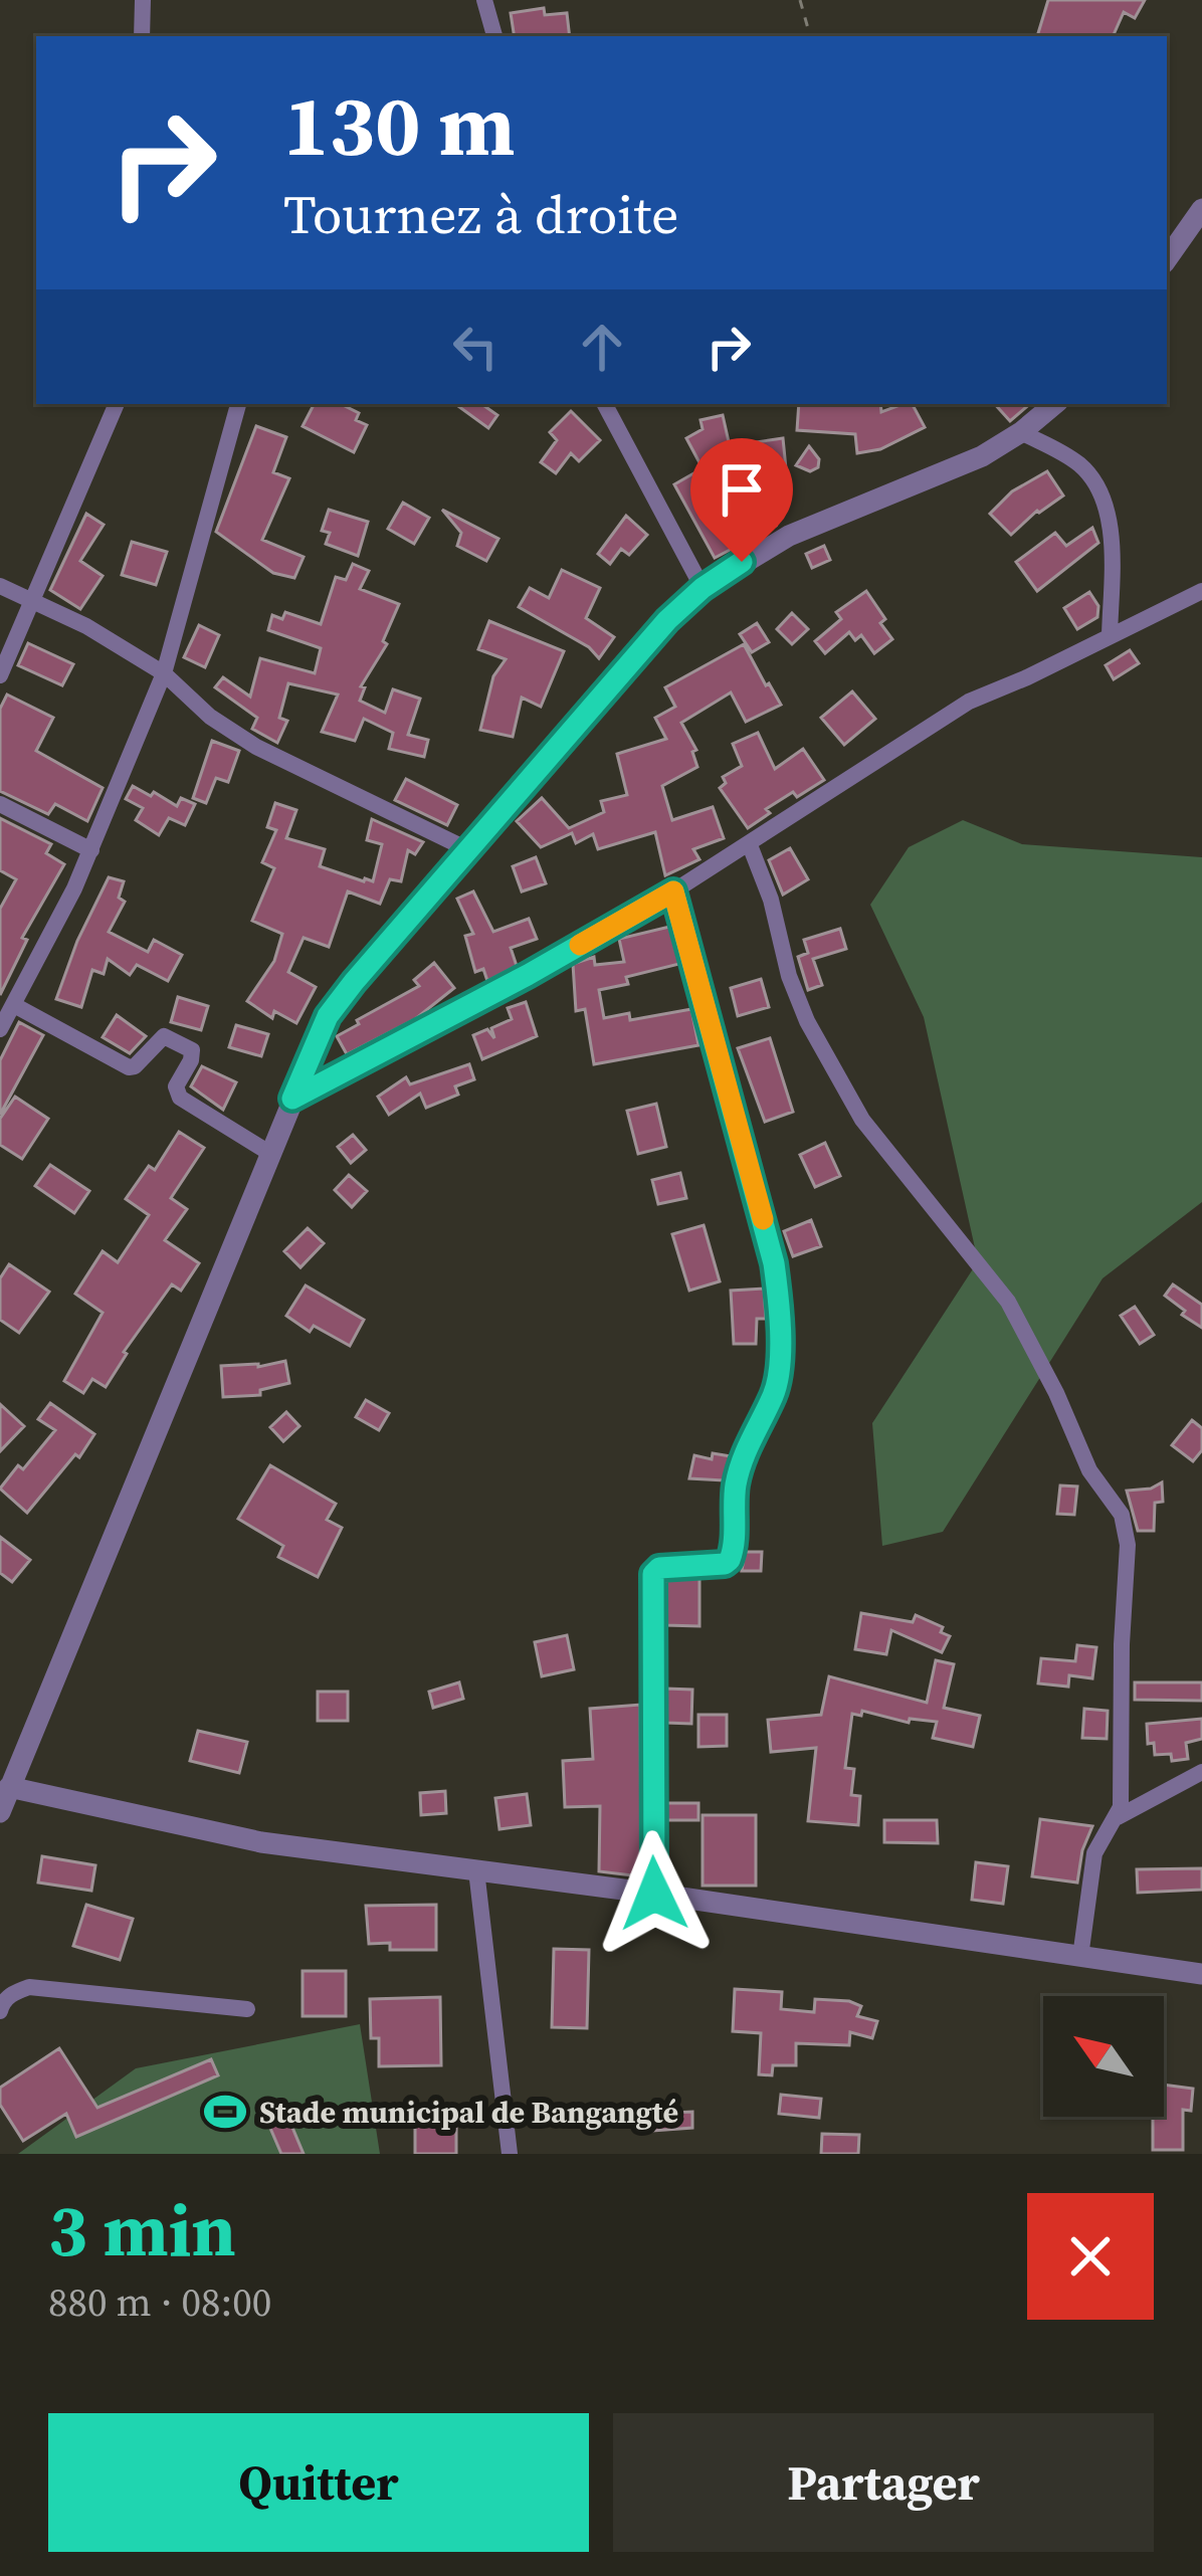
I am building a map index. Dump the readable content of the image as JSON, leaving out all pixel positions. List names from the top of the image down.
{
  "places": {
    "sports": ["Stade municipal de Bangangté"]
  },
  "north": "top left",
  "page": {
    "turn": ["130 m", "Tournez à droite"],
    "heading": ["3 min", "880 m · 08:00"],
    "buttons": ["Quitter", "Partager"]
  }
}
